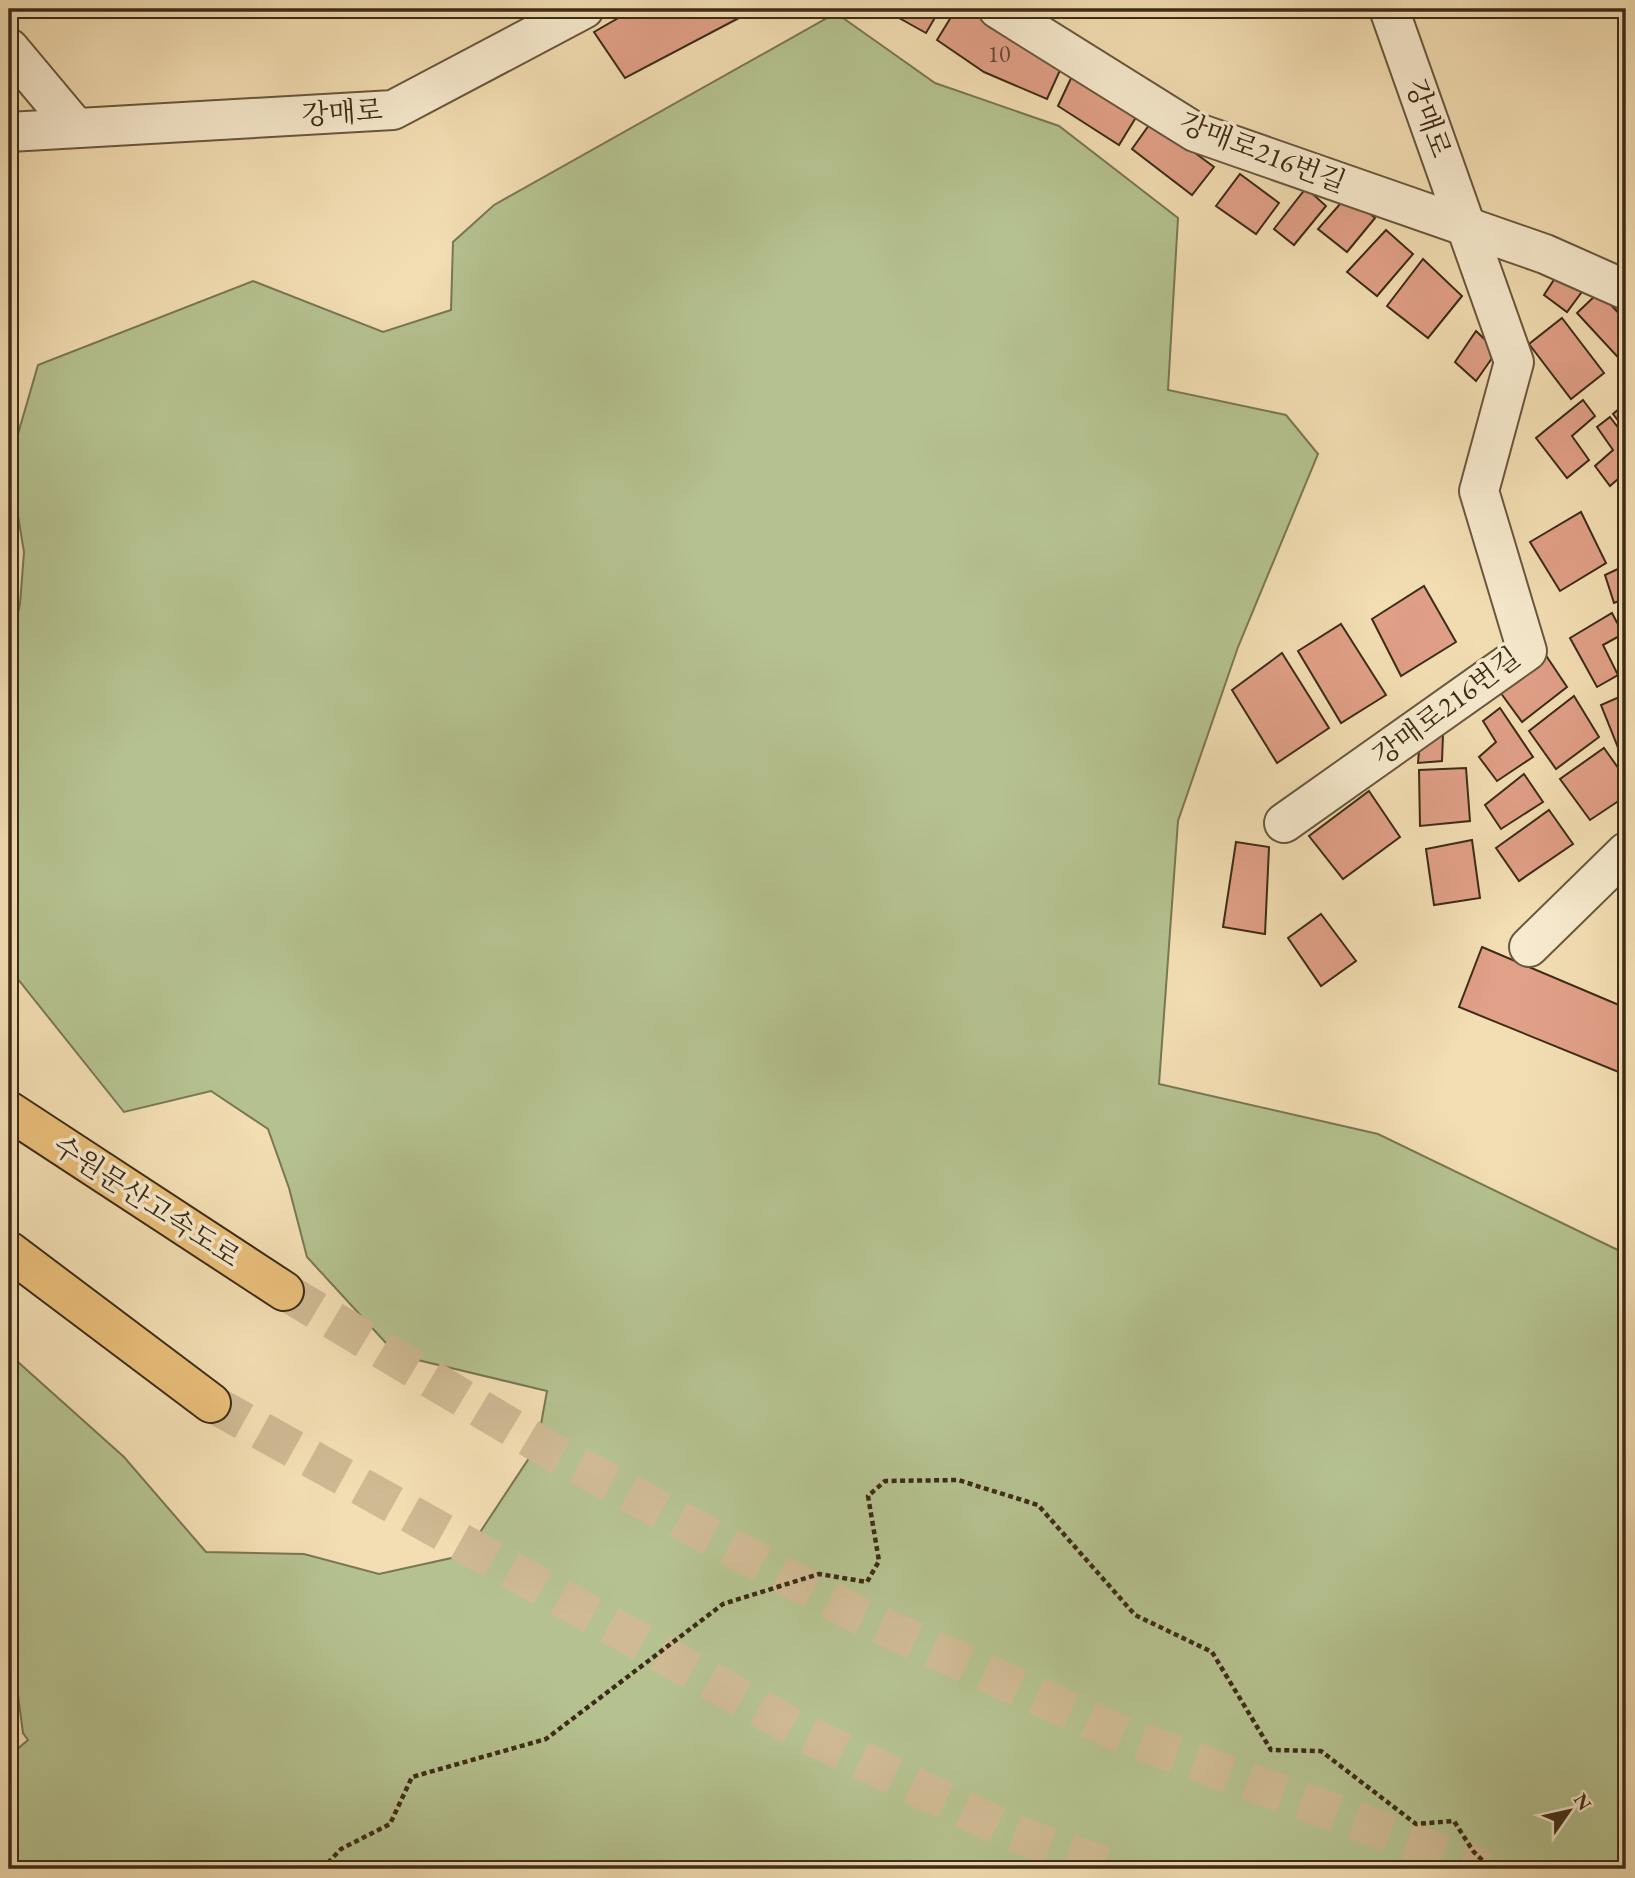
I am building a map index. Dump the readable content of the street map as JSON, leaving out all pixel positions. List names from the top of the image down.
{
  "streets": {
    "highway": ["수원문산고속도로"],
    "street": ["강매로", "강매로216번길"]
  },
  "crossings": [
    ["강매로", "강매로216번길"]
  ],
  "house_numbers": ["10"],
  "north": "top right"
}
